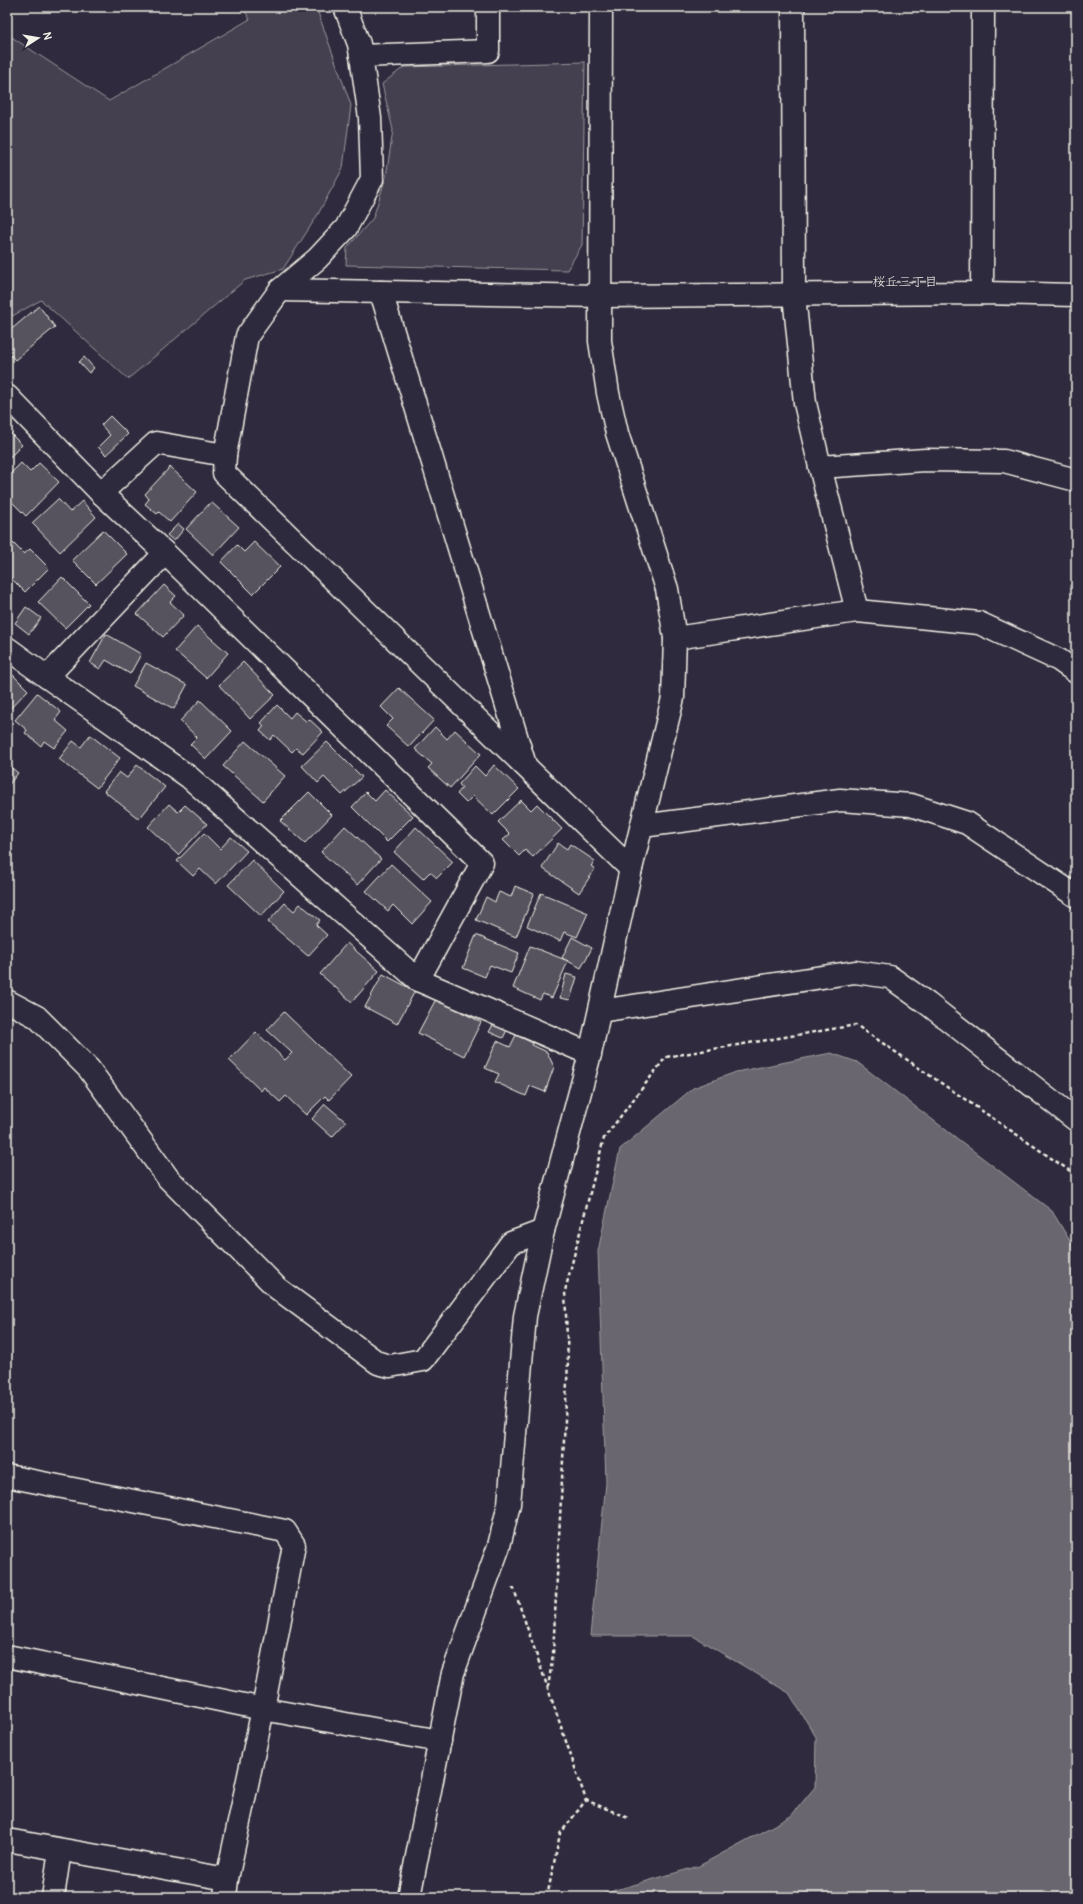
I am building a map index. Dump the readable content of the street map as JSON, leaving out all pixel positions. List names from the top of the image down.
{
  "districts": ["桜丘三丁目"],
  "north": "right"
}
